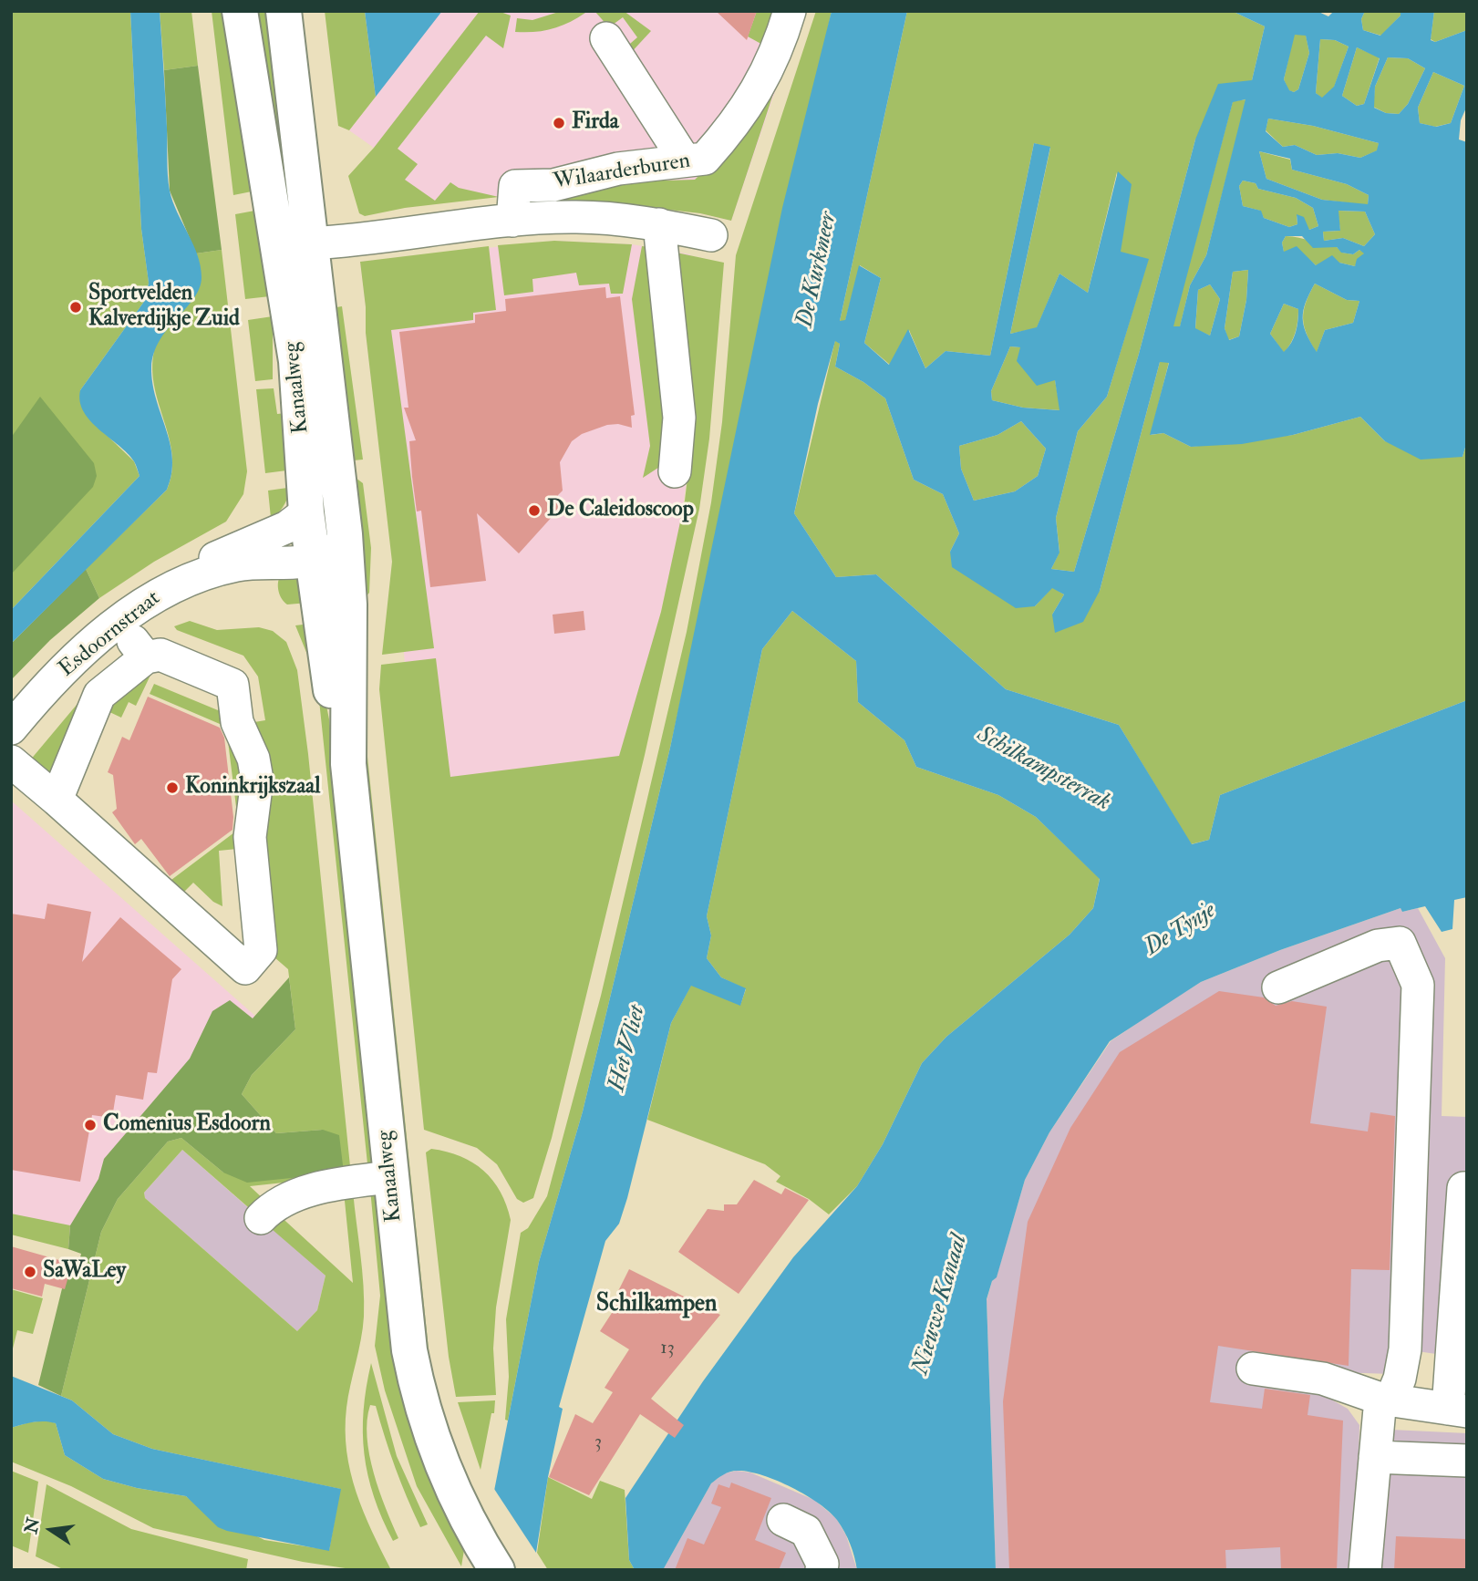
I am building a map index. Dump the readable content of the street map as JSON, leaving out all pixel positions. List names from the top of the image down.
{
  "streets": {
    "main road": ["Kanaalweg"],
    "street": ["Wilaarderburen", "Esdoornstraat"]
  },
  "crossings": [
    ["Wilaarderburen", "Kanaalweg"],
    ["Kanaalweg", "Esdoornstraat"]
  ],
  "districts": ["Schilkampen"],
  "water": [
    "De Kurkmeer",
    "Schilkampsterrak",
    "De Tynje",
    "Het Vliet",
    "Nieuwe Kanaal"
  ],
  "places": [
    "Firda",
    "Sportvelden Kalverdijkje Zuid",
    "De Caleidoscoop",
    "Koninkrijkszaal",
    "Comenius Esdoorn",
    "SaWaLey"
  ],
  "house_numbers": ["13", "3"],
  "north": "left"
}
